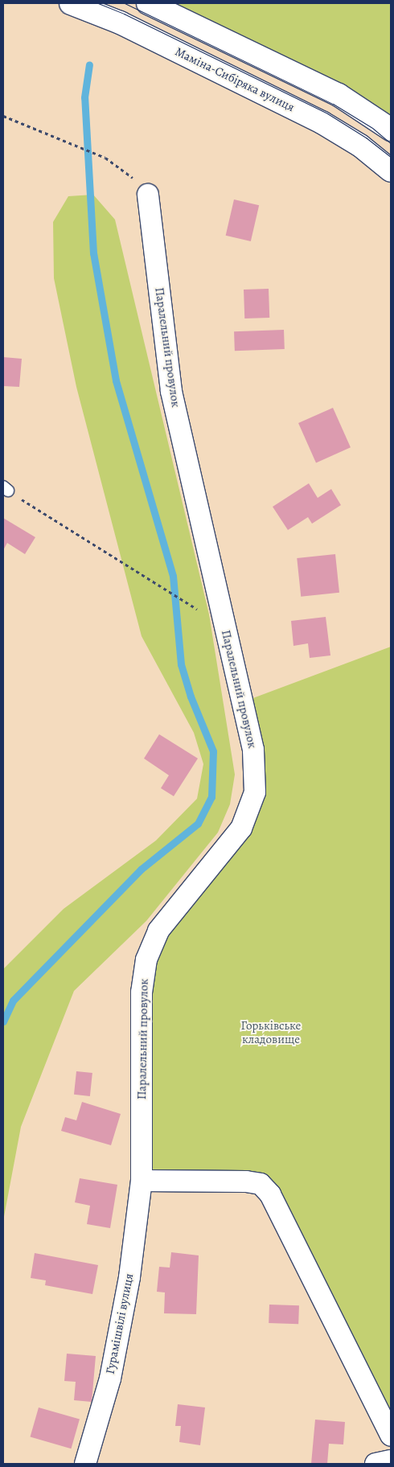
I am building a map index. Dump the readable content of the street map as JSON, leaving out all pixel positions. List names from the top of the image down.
{
  "streets": {
    "main road": ["Маміна-Сибіряка вулиця"],
    "street": ["Паралельний провулок", "Гурамішвілі вулиця"]
  },
  "crossings": [
    ["Паралельний провулок", "Гурамішвілі вулиця"]
  ],
  "parks": ["Горьківське кладовище"]
}
